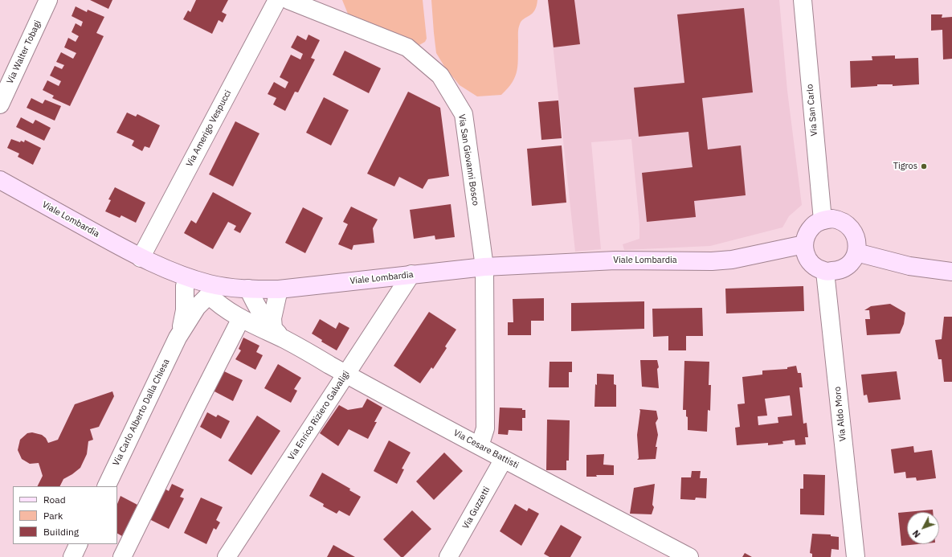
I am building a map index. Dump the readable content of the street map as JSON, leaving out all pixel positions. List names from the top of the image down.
{
  "streets": {
    "street": [
      "Via Walter Tobagi",
      "Via San Carlo",
      "Via Amerigo Vespucci",
      "Via San Giovanni Bosco",
      "Viale Lombardia",
      "Via Carlo Alberto Dalla Chiesa",
      "Via Aldo Moro",
      "Via Enrico Riziero Galvaligi",
      "Via Cesare Battisti",
      "Via Guzzetti"
    ]
  },
  "crossings": [
    ["Via San Carlo", "Viale Lombardia"],
    ["Via San Carlo", "Via Aldo Moro"],
    ["Via Amerigo Vespucci", "Viale Lombardia"],
    ["Via San Giovanni Bosco", "Viale Lombardia"],
    ["Viale Lombardia", "Via Carlo Alberto Dalla Chiesa"],
    ["Viale Lombardia", "Via Aldo Moro"],
    ["Viale Lombardia", "Via Enrico Riziero Galvaligi"],
    ["Viale Lombardia", "Via Cesare Battisti"],
    ["Via Carlo Alberto Dalla Chiesa", "Via Cesare Battisti"],
    ["Via Enrico Riziero Galvaligi", "Via Cesare Battisti"],
    ["Via Cesare Battisti", "Via Guzzetti"]
  ],
  "places": ["Tigros"],
  "legend": ["Road", "Park", "Building"],
  "north": "bottom left"
}
